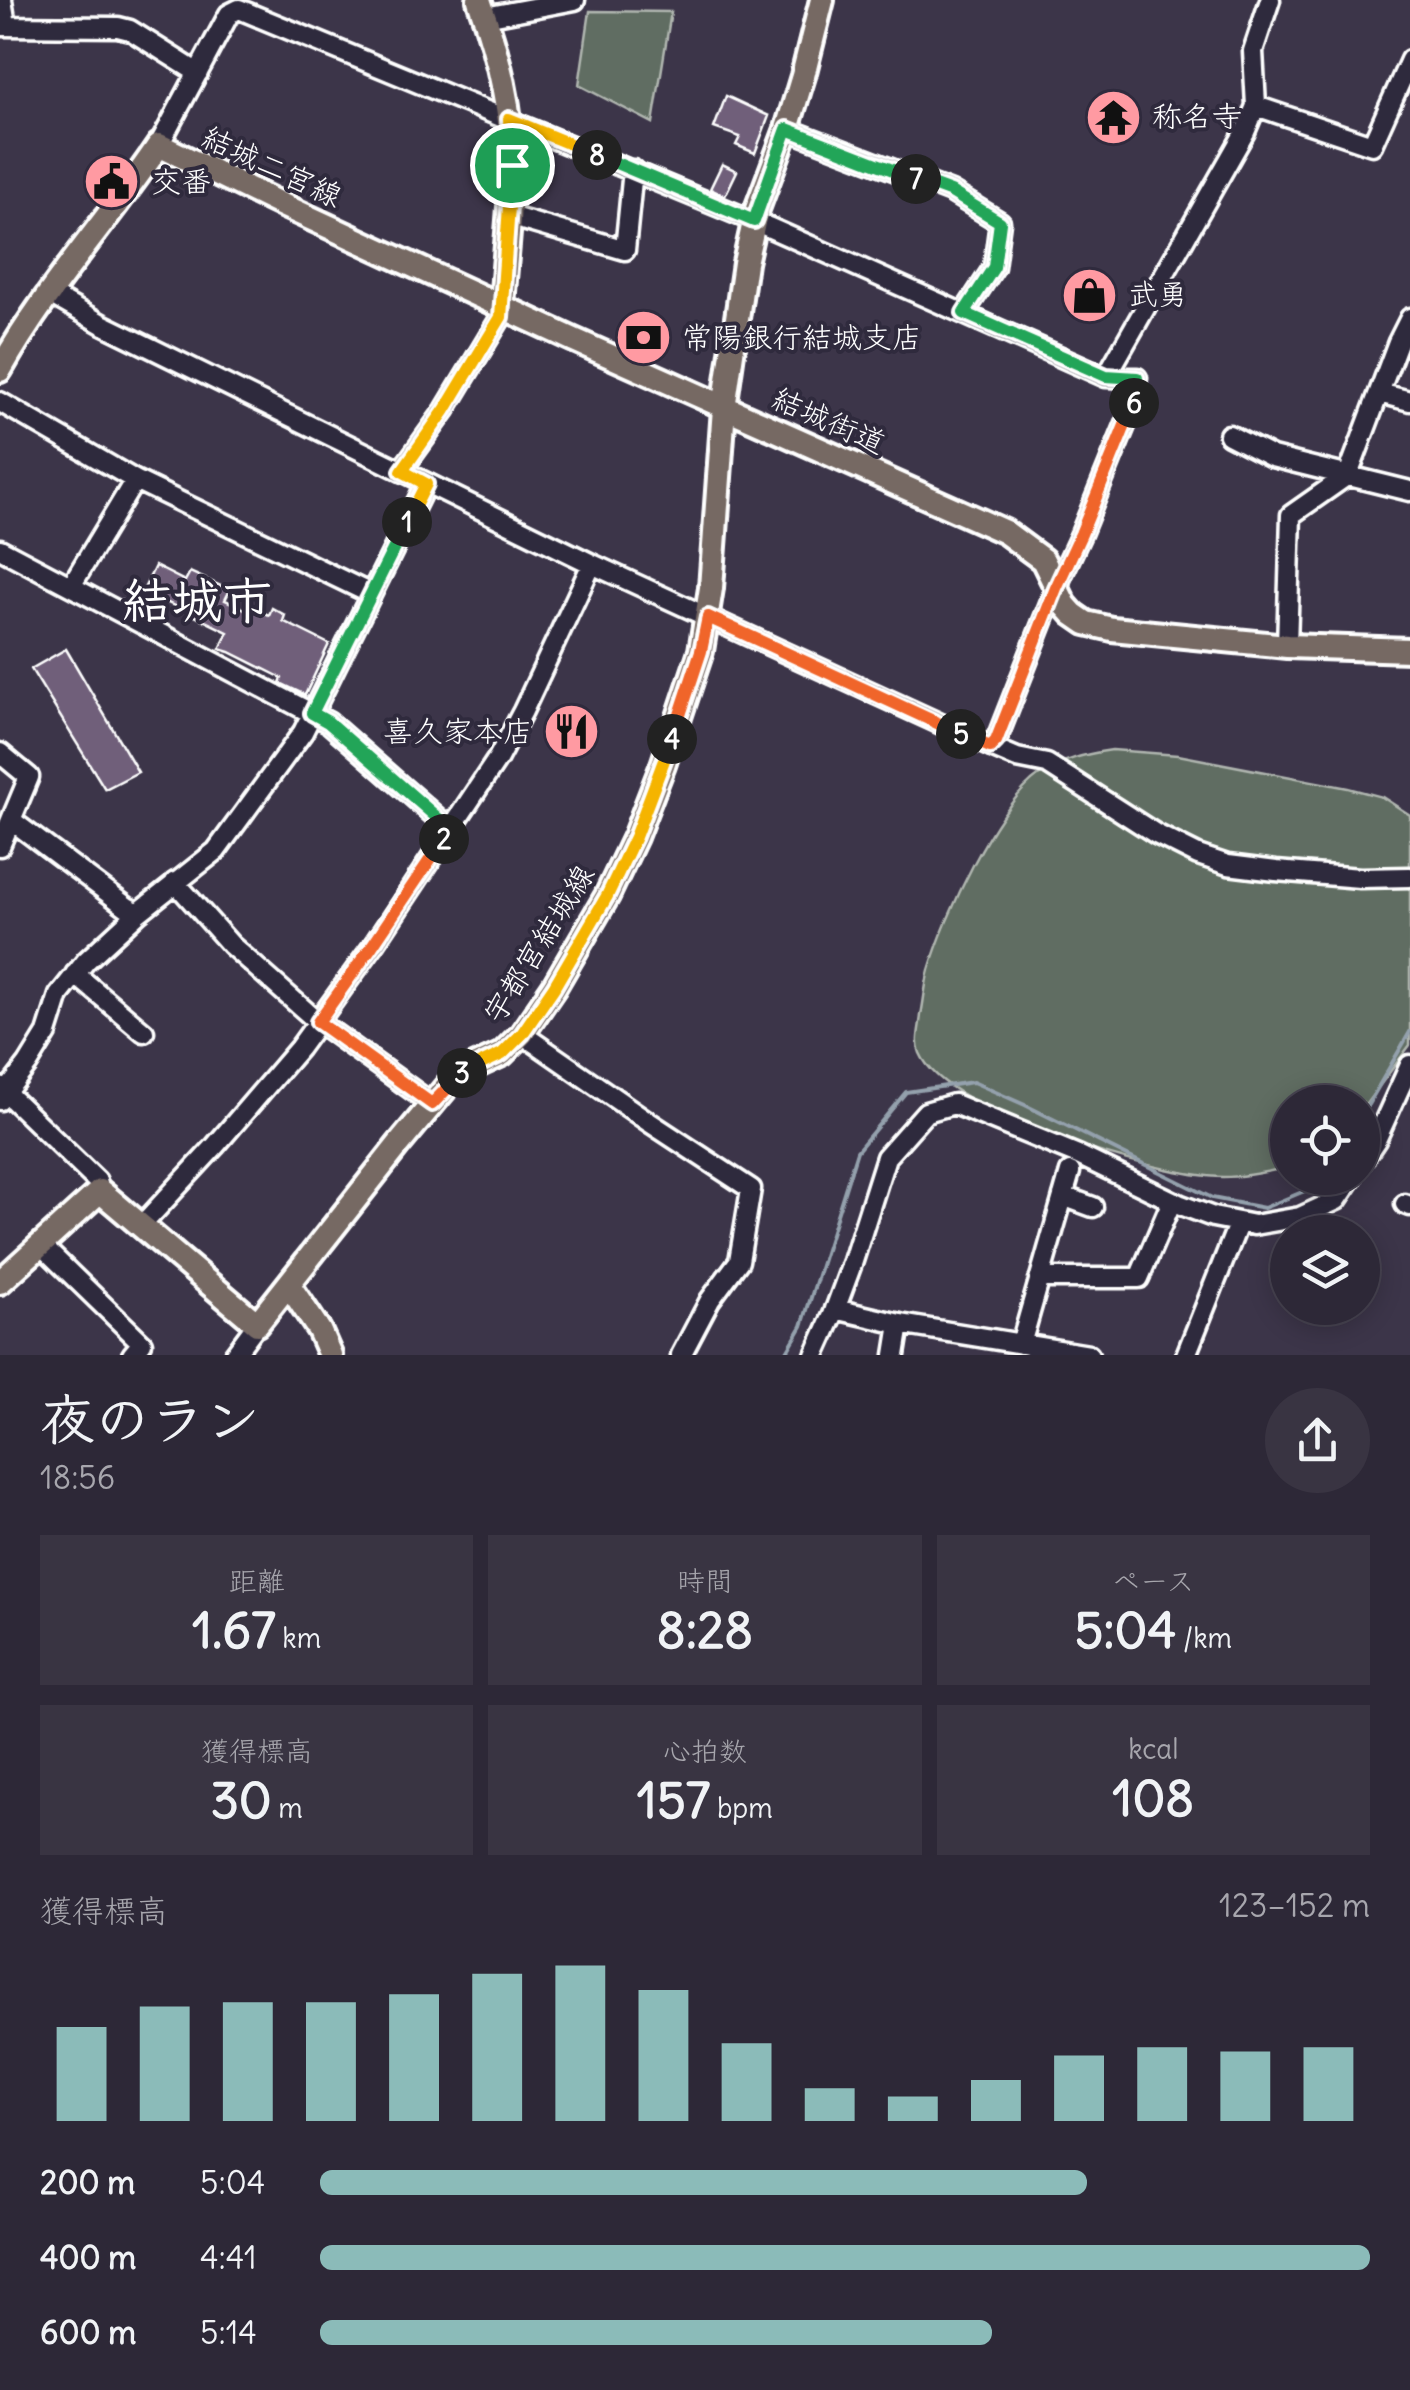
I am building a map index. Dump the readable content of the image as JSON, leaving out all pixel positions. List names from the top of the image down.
{
  "streets": {
    "main road": ["結城二宮線", "結城街道", "宇都宮結城線"]
  },
  "crossings": [
    ["結城二宮線", "結城街道"],
    ["結城街道", "宇都宮結城線"]
  ],
  "districts": ["結城市"],
  "places": {
    "temple": ["称名寺"],
    "public building": ["交番"],
    "shop": ["武勇"],
    "bank": ["常陽銀行結城支店"],
    "restaurant": ["喜久家本店"]
  },
  "page": {
    "pins": [
      "8",
      "7",
      "6",
      "1",
      "5",
      "4",
      "2",
      "3"
    ],
    "heading": ["夜のラン", "18:56"],
    "stats": [
      ["距離", "1.67 km"],
      ["時間", "8:28"],
      ["ペース", "5:04 /km"],
      ["獲得標高", "30 m"],
      ["心拍数", "157 bpm"],
      ["kcal", "108"]
    ],
    "chart": ["獲得標高", "123–152 m"],
    "list": [
      {
        "name": "200 m",
        "note": "5:04"
      },
      {
        "name": "400 m",
        "note": "4:41"
      },
      {
        "name": "600 m",
        "note": "5:14"
      }
    ]
  }
}
